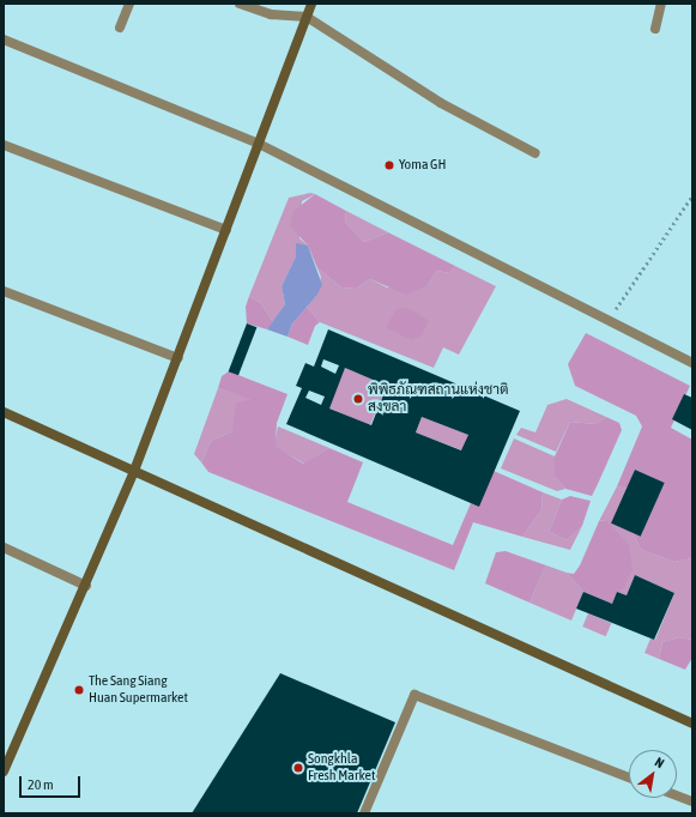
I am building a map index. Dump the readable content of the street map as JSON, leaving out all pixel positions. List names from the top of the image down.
{
  "places": [
    "Yoma GH",
    "พิพิธภัณฑสถานแห่งชาติ สงขลา",
    "The Sang Siang Huan Supermarket",
    "Songkhla Fresh Market"
  ],
  "scale_bar": "20 m",
  "north": "top right"
}
